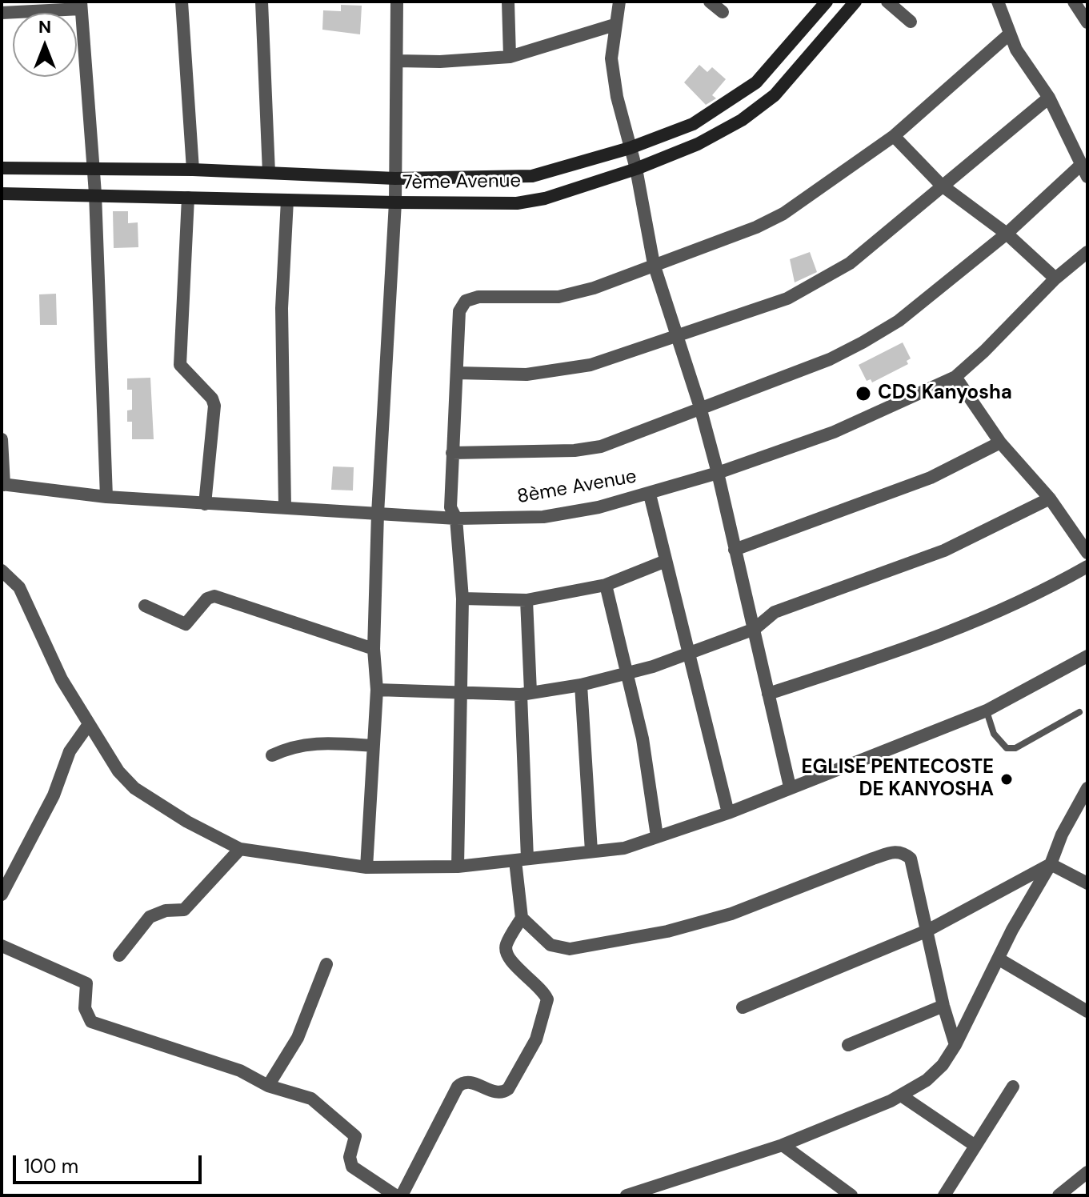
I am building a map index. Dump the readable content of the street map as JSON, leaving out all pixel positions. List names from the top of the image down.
{
  "streets": {
    "street": ["7ème Avenue", "8ème Avenue"]
  },
  "places": ["CDS Kanyosha", "EGLISE PENTECOSTE DE KANYOSHA"],
  "scale_bar": "100 m",
  "north": "top"
}
